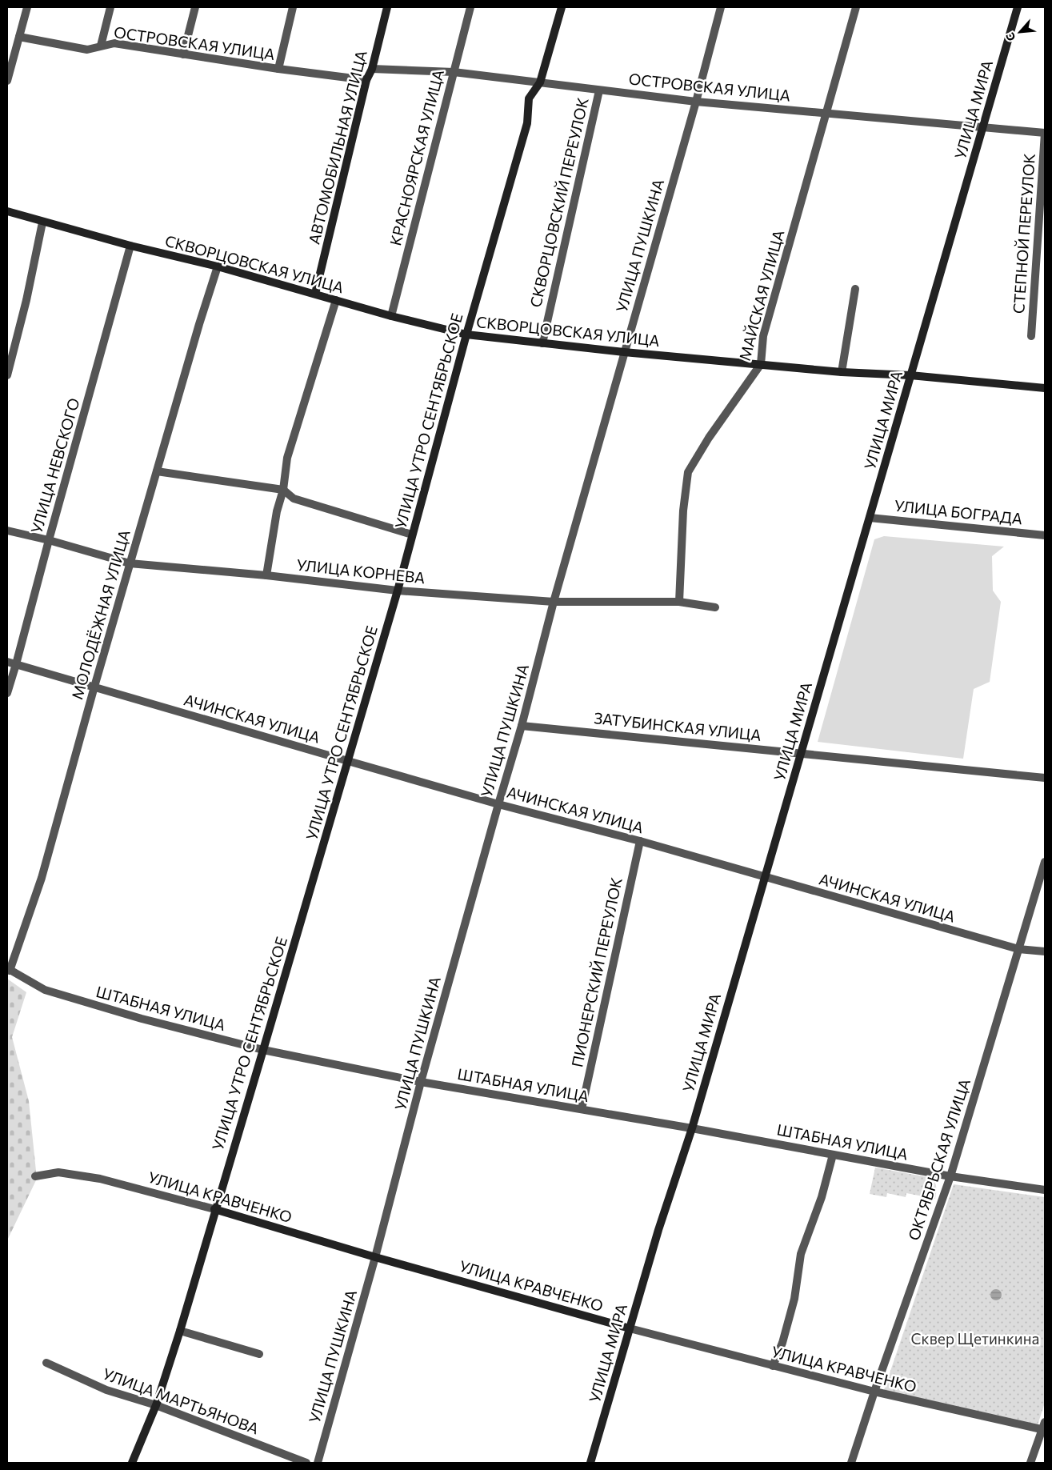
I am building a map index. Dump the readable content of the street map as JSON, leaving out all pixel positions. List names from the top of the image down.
{
  "streets": {
    "street": [
      "ОСТРОВСКАЯ УЛИЦА",
      "УЛИЦА МИРА",
      "АВТОМОБИЛЬНАЯ УЛИЦА",
      "КРАСНОЯРСКАЯ УЛИЦА",
      "СКВОРЦОВСКИЙ ПЕРЕУЛОК",
      "СТЕПНОЙ ПЕРЕУЛОК",
      "УЛИЦА ПУШКИНА",
      "СКВОРЦОВСКАЯ УЛИЦА",
      "МАЙСКАЯ УЛИЦА",
      "УЛИЦА УТРО СЕНТЯБРЬСКОЕ",
      "УЛИЦА НЕВСКОГО",
      "УЛИЦА БОГРАДА",
      "УЛИЦА КОРНЕВА",
      "МОЛОДЁЖНАЯ УЛИЦА",
      "АЧИНСКАЯ УЛИЦА",
      "ЗАТУБИНСКАЯ УЛИЦА",
      "ПИОНЕРСКИЙ ПЕРЕУЛОК",
      "ШТАБНАЯ УЛИЦА",
      "ОКТЯБРЬСКАЯ УЛИЦА",
      "УЛИЦА КРАВЧЕНКО",
      "УЛИЦА МАРТЬЯНОВА"
    ]
  },
  "crossings": [
    ["ОСТРОВСКАЯ УЛИЦА", "УЛИЦА МИРА"],
    ["ОСТРОВСКАЯ УЛИЦА", "АВТОМОБИЛЬНАЯ УЛИЦА"],
    ["ОСТРОВСКАЯ УЛИЦА", "КРАСНОЯРСКАЯ УЛИЦА"],
    ["ОСТРОВСКАЯ УЛИЦА", "СКВОРЦОВСКИЙ ПЕРЕУЛОК"],
    ["ОСТРОВСКАЯ УЛИЦА", "СТЕПНОЙ ПЕРЕУЛОК"],
    ["ОСТРОВСКАЯ УЛИЦА", "УЛИЦА ПУШКИНА"],
    ["ОСТРОВСКАЯ УЛИЦА", "МАЙСКАЯ УЛИЦА"],
    ["ОСТРОВСКАЯ УЛИЦА", "УЛИЦА УТРО СЕНТЯБРЬСКОЕ"],
    ["УЛИЦА МИРА", "СКВОРЦОВСКАЯ УЛИЦА"],
    ["УЛИЦА МИРА", "УЛИЦА БОГРАДА"],
    ["УЛИЦА МИРА", "АЧИНСКАЯ УЛИЦА"],
    ["УЛИЦА МИРА", "ЗАТУБИНСКАЯ УЛИЦА"],
    ["УЛИЦА МИРА", "ШТАБНАЯ УЛИЦА"],
    ["УЛИЦА МИРА", "УЛИЦА КРАВЧЕНКО"],
    ["АВТОМОБИЛЬНАЯ УЛИЦА", "СКВОРЦОВСКАЯ УЛИЦА"],
    ["КРАСНОЯРСКАЯ УЛИЦА", "СКВОРЦОВСКАЯ УЛИЦА"],
    ["СКВОРЦОВСКИЙ ПЕРЕУЛОК", "СКВОРЦОВСКАЯ УЛИЦА"],
    ["УЛИЦА ПУШКИНА", "СКВОРЦОВСКАЯ УЛИЦА"],
    ["УЛИЦА ПУШКИНА", "УЛИЦА КОРНЕВА"],
    ["УЛИЦА ПУШКИНА", "АЧИНСКАЯ УЛИЦА"],
    ["УЛИЦА ПУШКИНА", "ЗАТУБИНСКАЯ УЛИЦА"],
    ["УЛИЦА ПУШКИНА", "ШТАБНАЯ УЛИЦА"],
    ["УЛИЦА ПУШКИНА", "УЛИЦА КРАВЧЕНКО"],
    ["СКВОРЦОВСКАЯ УЛИЦА", "МАЙСКАЯ УЛИЦА"],
    ["СКВОРЦОВСКАЯ УЛИЦА", "УЛИЦА УТРО СЕНТЯБРЬСКОЕ"],
    ["СКВОРЦОВСКАЯ УЛИЦА", "УЛИЦА НЕВСКОГО"],
    ["СКВОРЦОВСКАЯ УЛИЦА", "МОЛОДЁЖНАЯ УЛИЦА"],
    ["МАЙСКАЯ УЛИЦА", "УЛИЦА КОРНЕВА"],
    ["УЛИЦА УТРО СЕНТЯБРЬСКОЕ", "УЛИЦА КОРНЕВА"],
    ["УЛИЦА УТРО СЕНТЯБРЬСКОЕ", "АЧИНСКАЯ УЛИЦА"],
    ["УЛИЦА УТРО СЕНТЯБРЬСКОЕ", "ШТАБНАЯ УЛИЦА"],
    ["УЛИЦА УТРО СЕНТЯБРЬСКОЕ", "УЛИЦА КРАВЧЕНКО"],
    ["УЛИЦА УТРО СЕНТЯБРЬСКОЕ", "УЛИЦА МАРТЬЯНОВА"],
    ["УЛИЦА НЕВСКОГО", "УЛИЦА КОРНЕВА"],
    ["УЛИЦА НЕВСКОГО", "АЧИНСКАЯ УЛИЦА"],
    ["УЛИЦА КОРНЕВА", "МОЛОДЁЖНАЯ УЛИЦА"],
    ["МОЛОДЁЖНАЯ УЛИЦА", "АЧИНСКАЯ УЛИЦА"],
    ["МОЛОДЁЖНАЯ УЛИЦА", "ШТАБНАЯ УЛИЦА"],
    ["АЧИНСКАЯ УЛИЦА", "ПИОНЕРСКИЙ ПЕРЕУЛОК"],
    ["АЧИНСКАЯ УЛИЦА", "ОКТЯБРЬСКАЯ УЛИЦА"],
    ["ПИОНЕРСКИЙ ПЕРЕУЛОК", "ШТАБНАЯ УЛИЦА"],
    ["ШТАБНАЯ УЛИЦА", "ОКТЯБРЬСКАЯ УЛИЦА"],
    ["ОКТЯБРЬСКАЯ УЛИЦА", "УЛИЦА КРАВЧЕНКО"]
  ],
  "parks": ["Сквер Щетинкина"],
  "north": "bottom left"
}
